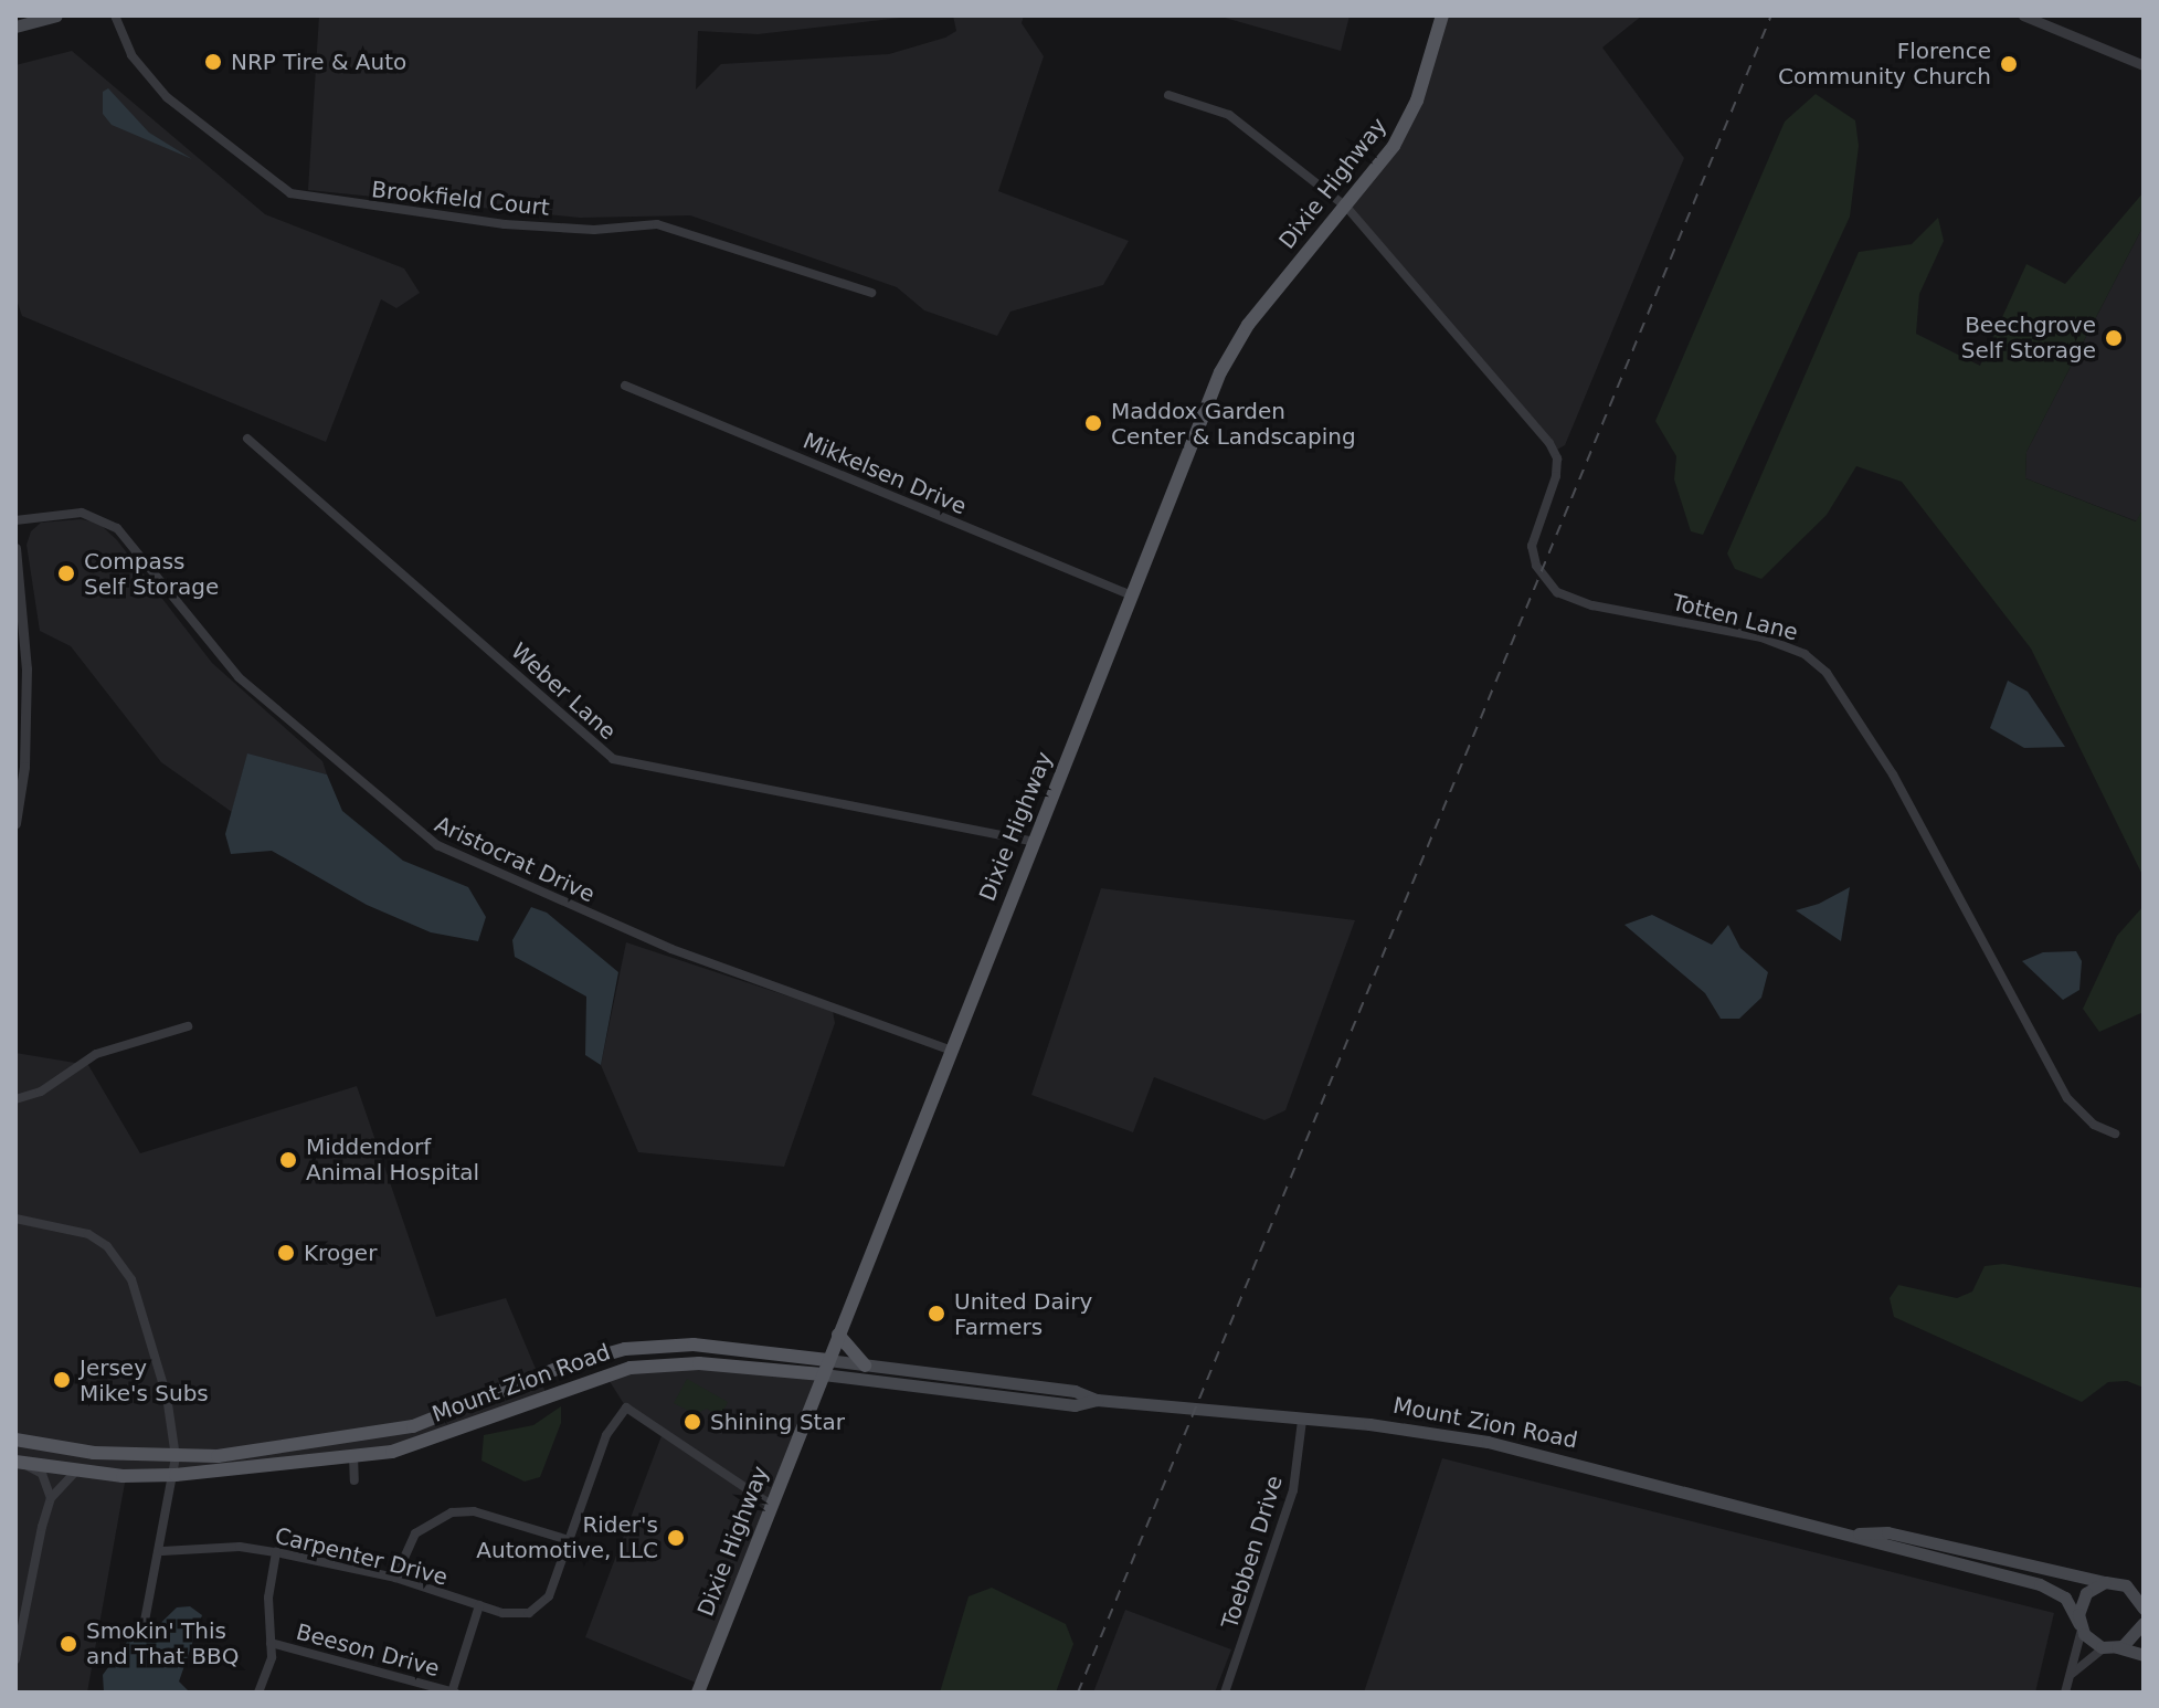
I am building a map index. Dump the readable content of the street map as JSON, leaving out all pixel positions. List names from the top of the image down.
{
  "streets": {
    "main road": ["Dixie Highway", "Mount Zion Road"],
    "street": [
      "Brookfield Court",
      "Mikkelsen Drive",
      "Totten Lane",
      "Weber Lane",
      "Aristocrat Drive",
      "Toebben Drive",
      "Carpenter Drive",
      "Beeson Drive"
    ]
  },
  "crossings": [
    ["Dixie Highway", "Mikkelsen Drive"],
    ["Dixie Highway", "Totten Lane"],
    ["Dixie Highway", "Weber Lane"],
    ["Dixie Highway", "Aristocrat Drive"],
    ["Dixie Highway", "Mount Zion Road"],
    ["Dixie Highway", "Carpenter Drive"],
    ["Mount Zion Road", "Toebben Drive"]
  ],
  "places": [
    "NRP Tire & Auto",
    "Florence Community Church",
    "Beechgrove Self Storage",
    "Maddox Garden Center & Landscaping",
    "Compass Self Storage",
    "Middendorf Animal Hospital",
    "Kroger",
    "United Dairy Farmers",
    "Jersey Mike's Subs",
    "Shining Star",
    "Rider's Automotive, LLC",
    "Smokin' This and That BBQ"
  ]
}
